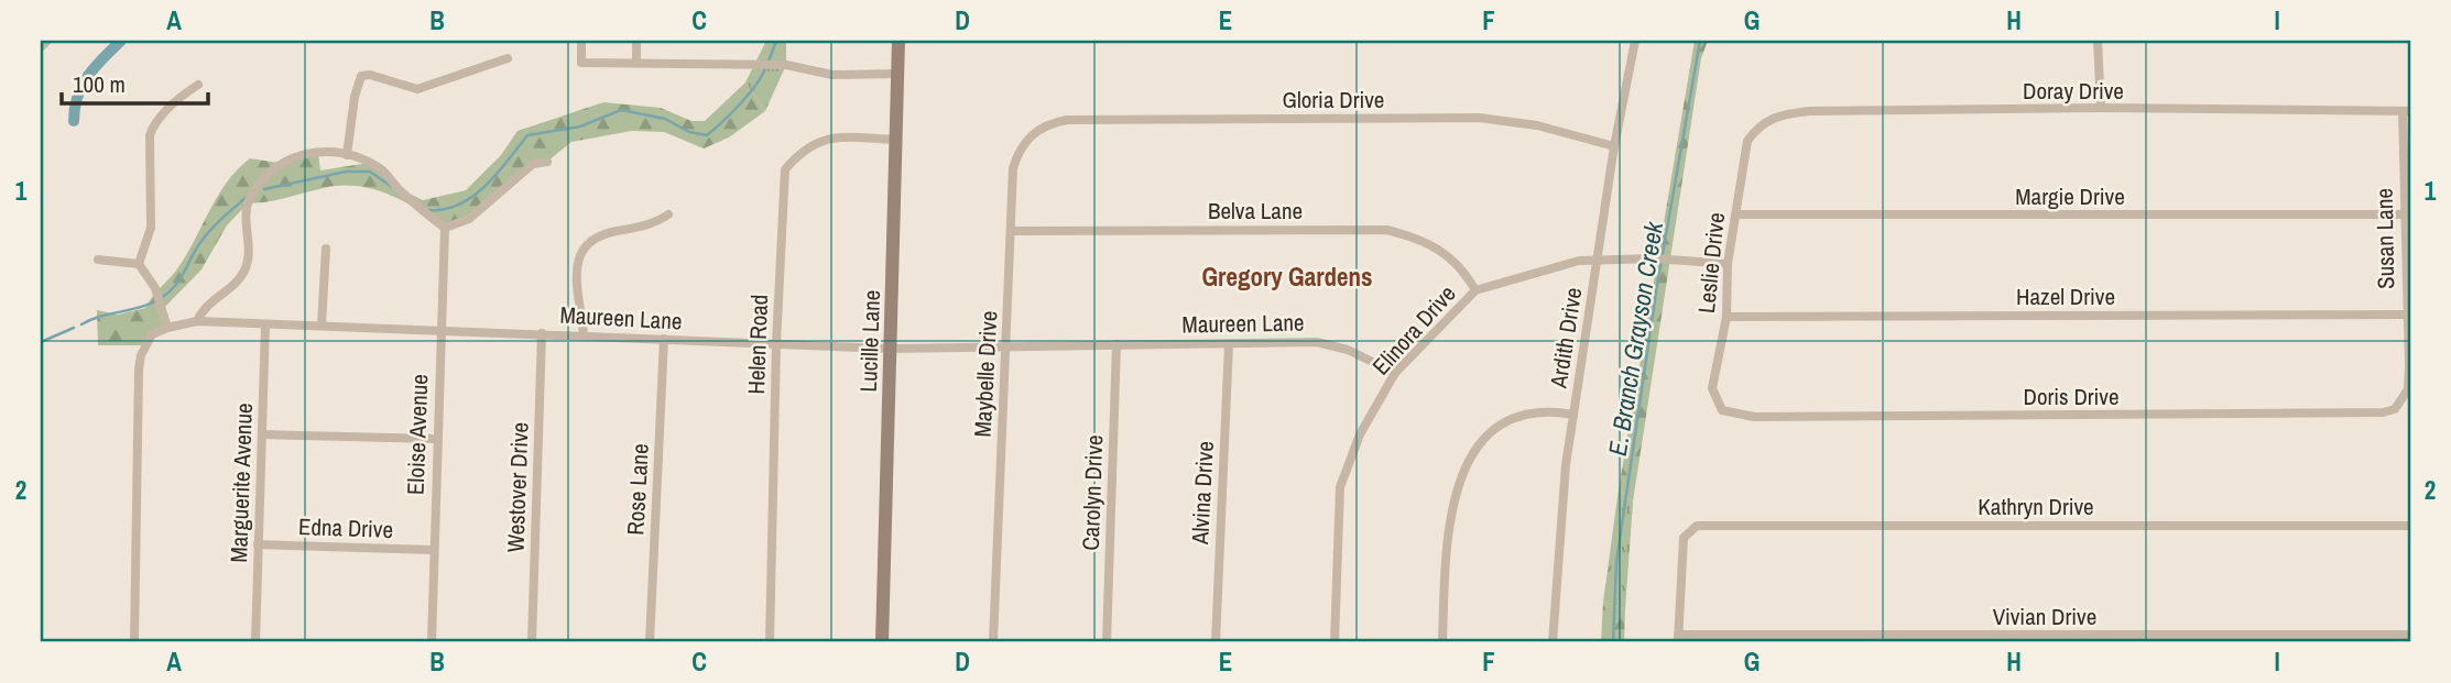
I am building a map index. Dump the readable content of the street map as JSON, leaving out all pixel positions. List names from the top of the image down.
{
  "streets": {
    "street": [
      "Doray Drive",
      "Gloria Drive",
      "Margie Drive",
      "Belva Lane",
      "Susan Lane",
      "Leslie Drive",
      "Hazel Drive",
      "Maureen Lane",
      "Elinora Drive",
      "Ardith Drive",
      "Lucille Lane",
      "Helen Road",
      "Maybelle Drive",
      "Doris Drive",
      "Eloise Avenue",
      "Marguerite Avenue",
      "Westover Drive",
      "Rose Lane",
      "Carolyn Drive",
      "Alvina Drive",
      "Kathryn Drive",
      "Edna Drive",
      "Vivian Drive"
    ]
  },
  "crossings": [
    ["Doray Drive", "Susan Lane"],
    ["Doray Drive", "Leslie Drive"],
    ["Gloria Drive", "Ardith Drive"],
    ["Gloria Drive", "Maybelle Drive"],
    ["Margie Drive", "Susan Lane"],
    ["Margie Drive", "Leslie Drive"],
    ["Belva Lane", "Elinora Drive"],
    ["Belva Lane", "Maybelle Drive"],
    ["Susan Lane", "Hazel Drive"],
    ["Susan Lane", "Doris Drive"],
    ["Leslie Drive", "Hazel Drive"],
    ["Leslie Drive", "Elinora Drive"],
    ["Leslie Drive", "Doris Drive"],
    ["Maureen Lane", "Elinora Drive"],
    ["Maureen Lane", "Lucille Lane"],
    ["Maureen Lane", "Helen Road"],
    ["Maureen Lane", "Maybelle Drive"],
    ["Maureen Lane", "Eloise Avenue"],
    ["Maureen Lane", "Marguerite Avenue"],
    ["Maureen Lane", "Westover Drive"],
    ["Maureen Lane", "Rose Lane"],
    ["Maureen Lane", "Carolyn Drive"],
    ["Maureen Lane", "Alvina Drive"],
    ["Elinora Drive", "Ardith Drive"],
    ["Lucille Lane", "Helen Road"],
    ["Eloise Avenue", "Edna Drive"],
    ["Marguerite Avenue", "Edna Drive"],
    ["Kathryn Drive", "Vivian Drive"]
  ],
  "districts": ["Gregory Gardens"],
  "water": ["E. Branch Grayson Creek"],
  "scale_bar": "100 m",
  "grid": {
    "columns": [
      "A",
      "B",
      "C",
      "D",
      "E",
      "F",
      "G",
      "H",
      "I"
    ],
    "rows": ["1", "2"]
  }
}
